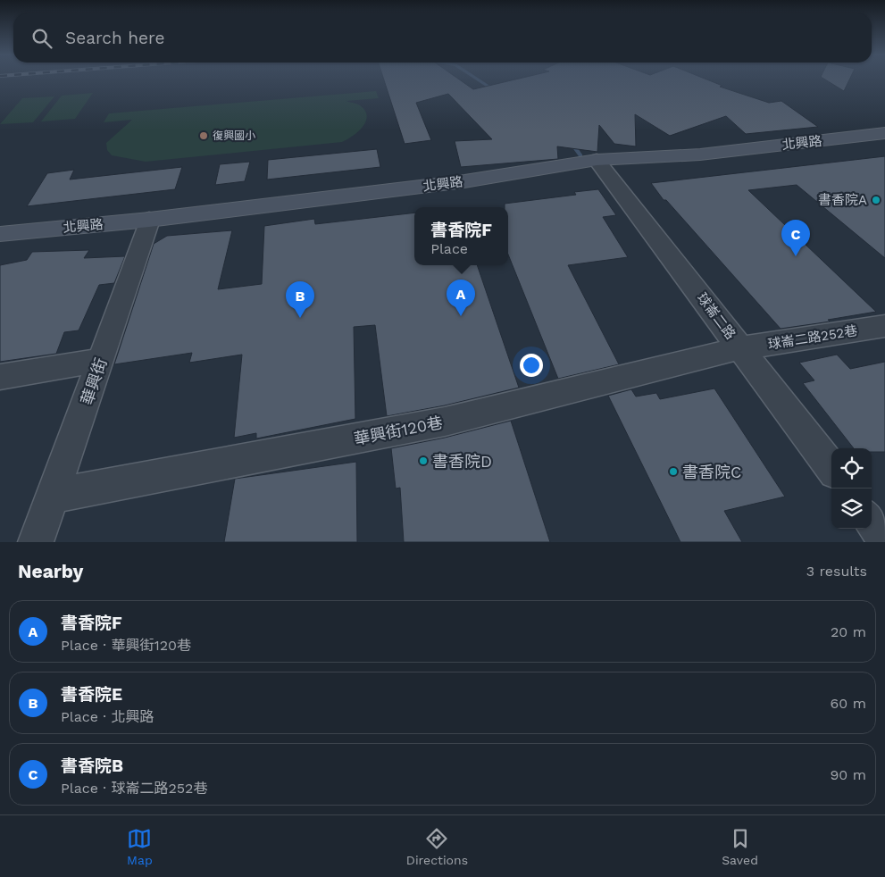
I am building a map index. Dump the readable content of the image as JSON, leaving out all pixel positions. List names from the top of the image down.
{
  "streets": {
    "street": [
      "北興路",
      "球崙二路",
      "球崙二路252巷",
      "華興街",
      "華興街120巷"
    ]
  },
  "crossings": [
    ["北興路", "球崙二路"],
    ["北興路", "華興街"],
    ["球崙二路", "球崙二路252巷"],
    ["球崙二路", "華興街120巷"],
    ["球崙二路252巷", "華興街120巷"],
    ["華興街", "華興街120巷"]
  ],
  "places": [
    "復興國小",
    "書香院A",
    "書香院D",
    "書香院C"
  ],
  "page": {
    "search": "Search here",
    "popup": ["書香院F", "Place"],
    "pins": ["C", "A", "B"],
    "heading": ["Nearby", "3 results"],
    "list": [
      {
        "mark": "A",
        "name": "書香院F",
        "note": "Place · 華興街120巷",
        "value": "20 m"
      },
      {
        "mark": "B",
        "name": "書香院E",
        "note": "Place · 北興路",
        "value": "60 m"
      },
      {
        "mark": "C",
        "name": "書香院B",
        "note": "Place · 球崙二路252巷",
        "value": "90 m"
      }
    ],
    "nav": ["Map", "Directions", "Saved"]
  }
}
